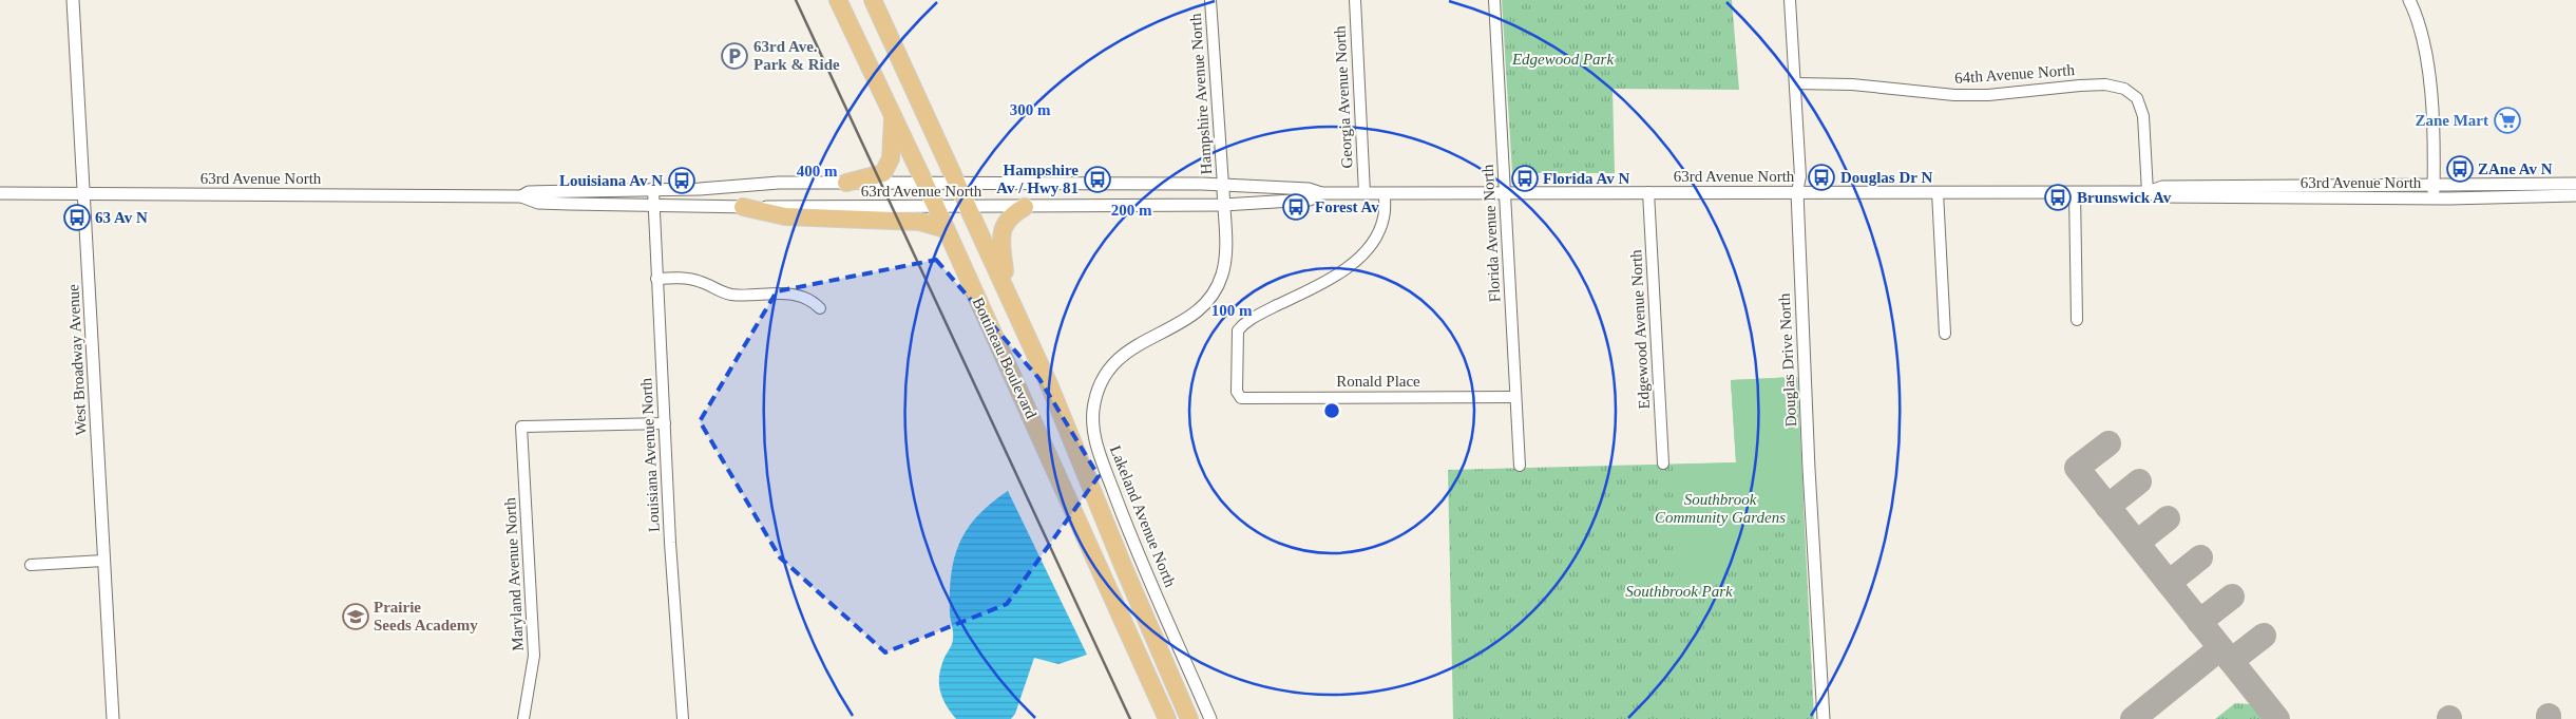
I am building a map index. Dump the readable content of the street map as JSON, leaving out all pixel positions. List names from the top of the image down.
{
  "streets": {
    "highway": ["Bottineau Boulevard"],
    "street": [
      "64th Avenue North",
      "Hampshire Avenue North",
      "Georgia Avenue North",
      "63rd Avenue North",
      "Florida Avenue North",
      "Edgewood Avenue North",
      "West Broadway Avenue",
      "Douglas Drive North",
      "Ronald Place",
      "Louisiana Avenue North",
      "Lakeland Avenue North",
      "Maryland Avenue North"
    ]
  },
  "crossings": [
    ["64th Avenue North", "63rd Avenue North"],
    ["64th Avenue North", "Douglas Drive North"],
    ["Hampshire Avenue North", "63rd Avenue North"],
    ["Hampshire Avenue North", "Lakeland Avenue North"],
    ["Georgia Avenue North", "63rd Avenue North"],
    ["63rd Avenue North", "Florida Avenue North"],
    ["63rd Avenue North", "Edgewood Avenue North"],
    ["63rd Avenue North", "Bottineau Boulevard"],
    ["63rd Avenue North", "West Broadway Avenue"],
    ["63rd Avenue North", "Douglas Drive North"],
    ["63rd Avenue North", "Ronald Place"],
    ["63rd Avenue North", "Louisiana Avenue North"],
    ["63rd Avenue North", "Lakeland Avenue North"],
    ["Florida Avenue North", "Ronald Place"],
    ["Louisiana Avenue North", "Maryland Avenue North"]
  ],
  "parks": ["Edgewood Park", "Southbrook Community Gardens", "Southbrook Park"],
  "places": {
    "parking": ["63rd Ave. Park & Ride"],
    "supermarket": ["Zane Mart"],
    "bus stop": [
      "ZAne Av N",
      "Douglas Dr N",
      "Florida Av N",
      "Hampshire Av / Hwy 81",
      "Louisiana Av N",
      "Brunswick Av",
      "Forest Av",
      "63 Av N"
    ],
    "school or university": ["Prairie Seeds Academy"]
  },
  "rings": [
    "300 m",
    "400 m",
    "200 m",
    "100 m"
  ]
}
